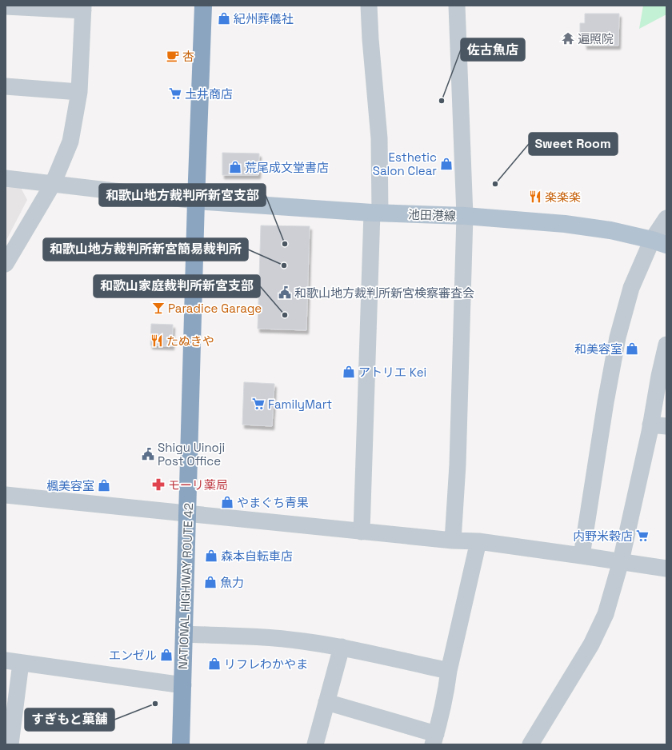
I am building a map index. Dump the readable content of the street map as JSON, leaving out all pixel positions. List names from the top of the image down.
{
  "streets": {
    "highway": ["NATIONAL HIGHWAY ROUTE 42"],
    "main road": ["池田港線"]
  },
  "crossings": [
    ["池田港線", "NATIONAL HIGHWAY ROUTE 42"]
  ],
  "places": {
    "shop": [
      "紀州葬儀社",
      "Esthetic Salon Clear",
      "荒尾成文堂書店",
      "和美容室",
      "アトリエ Kei",
      "楓美容室",
      "やまぐち青果",
      "森本自転車店",
      "魚力",
      "エンゼル",
      "リフレわかやま"
    ],
    "temple": ["遍照院"],
    "cafe": ["杏"],
    "supermarket": ["土井商店", "FamilyMart", "内野米穀店"],
    "other": [
      "佐古魚店",
      "Sweet Room",
      "和歌山地方裁判所新宮支部",
      "和歌山地方裁判所新宮簡易裁判所",
      "和歌山家庭裁判所新宮支部",
      "すぎもと菓舗"
    ],
    "restaurant": ["楽楽楽", "たぬきや"],
    "public building": ["和歌山地方裁判所新宮検察審査会", "Shigu Uinoji Post Office"],
    "bar": ["Paradice Garage"],
    "pharmacy": ["モーリ薬局"]
  }
}
